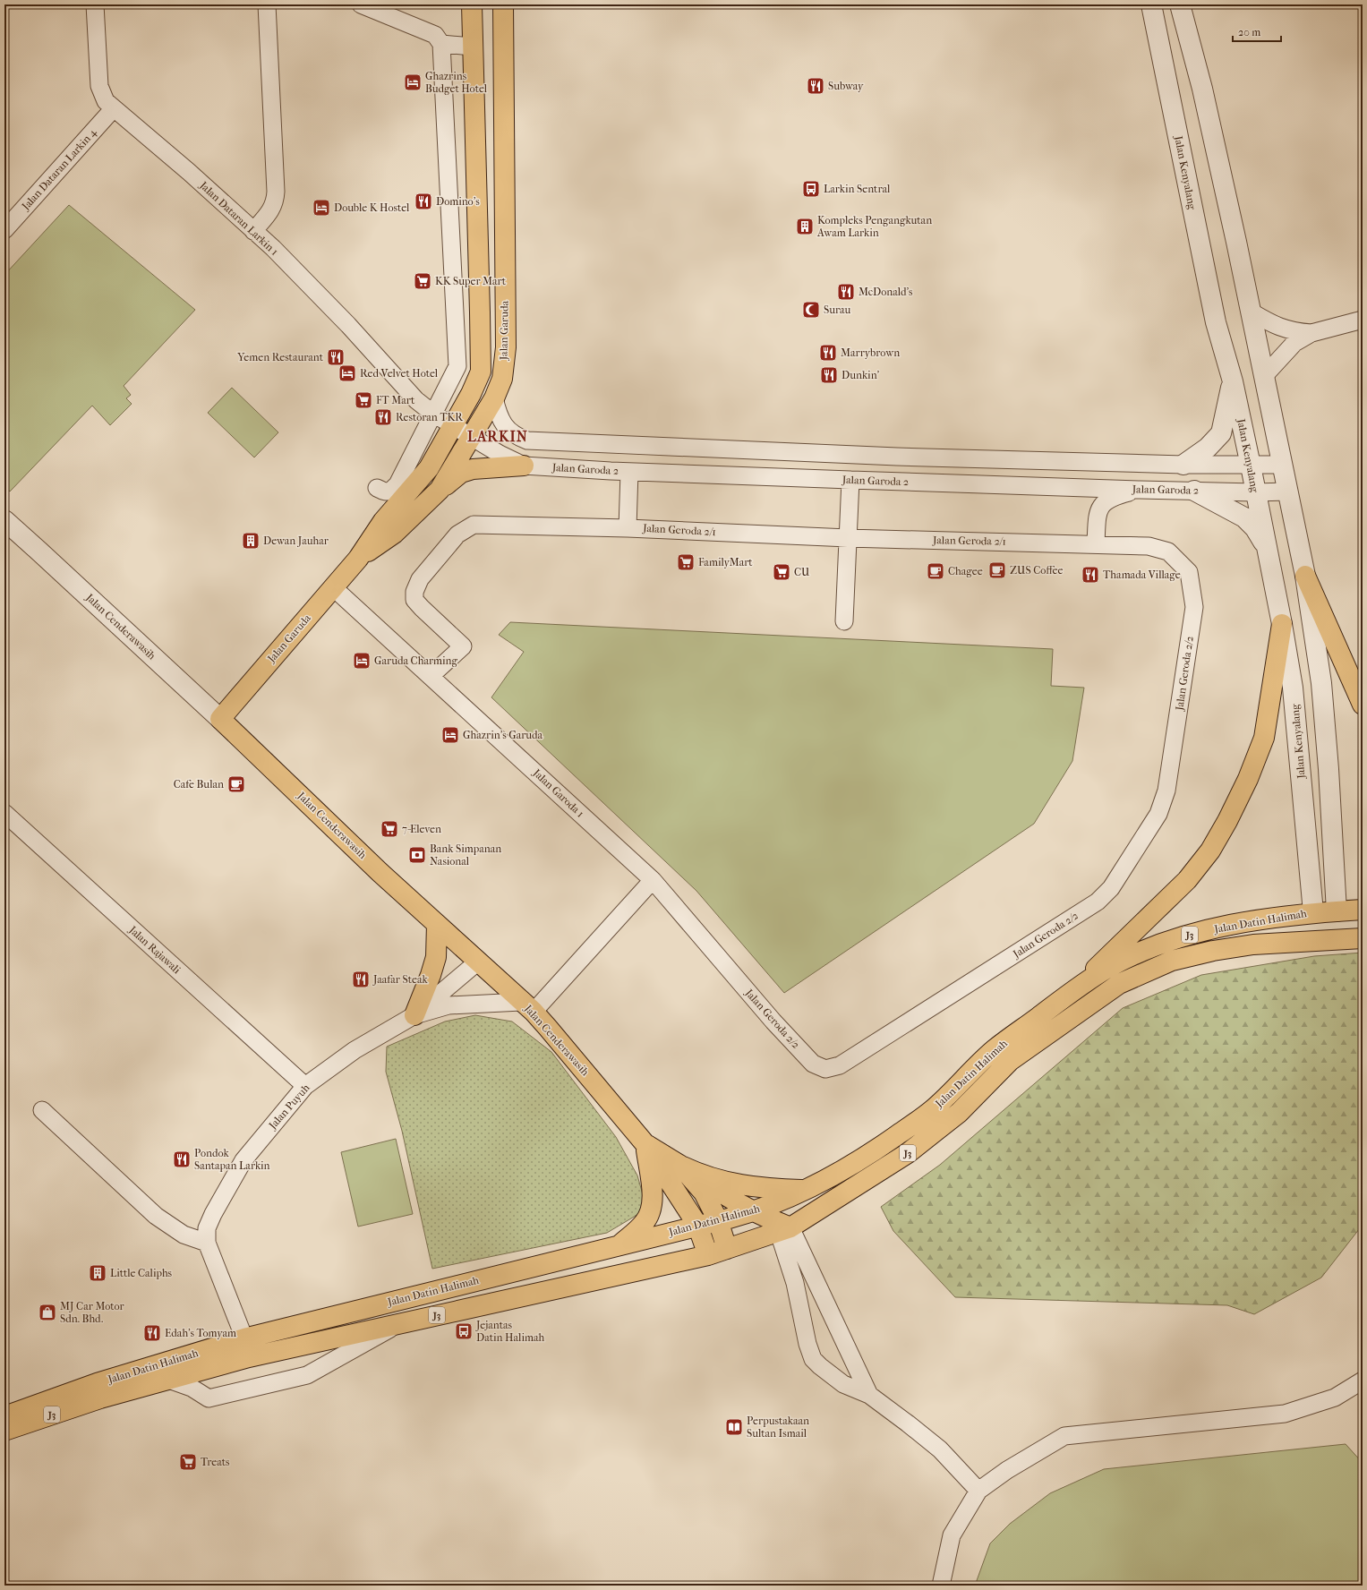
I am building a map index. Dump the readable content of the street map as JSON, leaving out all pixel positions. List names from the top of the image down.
{
  "streets": {
    "main road": [
      "Jalan Garuda",
      "Jalan Cenderawasih",
      "Jalan Datin Halimah",
      "J3"
    ],
    "street": [
      "Jalan Dataran Larkin 4",
      "Jalan Kenyalang",
      "Jalan Dataran Larkin 1",
      "Jalan Garoda 2",
      "Jalan Geroda 2/1",
      "Jalan Geroda 2/2",
      "Jalan Garoda 1",
      "Jalan Rajawali",
      "Jalan Puyuh"
    ]
  },
  "crossings": [
    ["Jalan Dataran Larkin 4", "Jalan Dataran Larkin 1"],
    ["Jalan Kenyalang", "Jalan Garoda 2"],
    ["Jalan Kenyalang", "Jalan Datin Halimah"],
    ["Jalan Dataran Larkin 1", "Jalan Garuda"],
    ["Jalan Dataran Larkin 1", "Jalan Garoda 2"],
    ["Jalan Garuda", "Jalan Garoda 2"],
    ["Jalan Garuda", "Jalan Cenderawasih"],
    ["Jalan Garuda", "Jalan Garoda 1"],
    ["Jalan Geroda 2/1", "Jalan Geroda 2/2"],
    ["Jalan Geroda 2/1", "Jalan Garoda 1"],
    ["Jalan Cenderawasih", "Jalan Datin Halimah"],
    ["Jalan Cenderawasih", "Jalan Puyuh"],
    ["Jalan Geroda 2/2", "Jalan Garoda 1"],
    ["Jalan Datin Halimah", "Jalan Puyuh"],
    ["Jalan Rajawali", "Jalan Puyuh"]
  ],
  "districts": ["LARKIN"],
  "places": {
    "hotel": [
      "Ghazrins Budget Hotel",
      "Double K Hostel",
      "Red Velvet Hotel",
      "Garuda Charming",
      "Ghazrin's Garuda"
    ],
    "restaurant": [
      "Subway",
      "Domino's",
      "McDonald's",
      "Marrybrown",
      "Yemen Restaurant",
      "Dunkin'",
      "Restoran TKR",
      "Thamada Village",
      "Jaafar Steak",
      "Pondok Santapan Larkin",
      "Edah’s Tomyam"
    ],
    "bus stop": ["Larkin Sentral", "Jejantas Datin Halimah"],
    "building": ["Kompleks Pengangkutan Awam Larkin", "Dewan Jauhar", "Little Caliphs"],
    "supermarket": [
      "KK Super Mart",
      "FT Mart",
      "FamilyMart",
      "CU",
      "7-Eleven",
      "Treats"
    ],
    "mosque": ["Surau"],
    "cafe": ["ZUS Coffee", "Chagee", "Cafe Bulan"],
    "bank": ["Bank Simpanan Nasional"],
    "shop": ["MJ Car Motor Sdn. Bhd."],
    "library": ["Perpustakaan Sultan Ismail"]
  },
  "scale_bar": "20 m"
}
